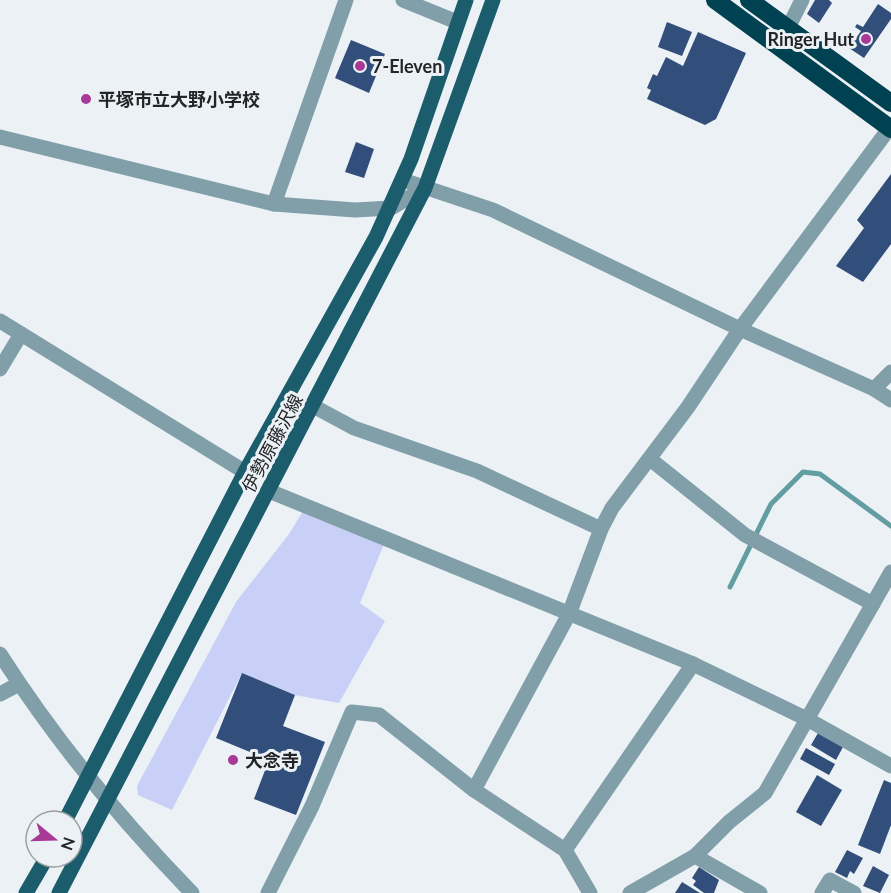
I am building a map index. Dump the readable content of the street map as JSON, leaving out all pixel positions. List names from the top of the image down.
{
  "streets": {
    "main road": ["伊勢原藤沢線"]
  },
  "places": [
    "Ringer Hut",
    "7-Eleven",
    "平塚市立大野小学校",
    "大念寺"
  ],
  "north": "right"
}
